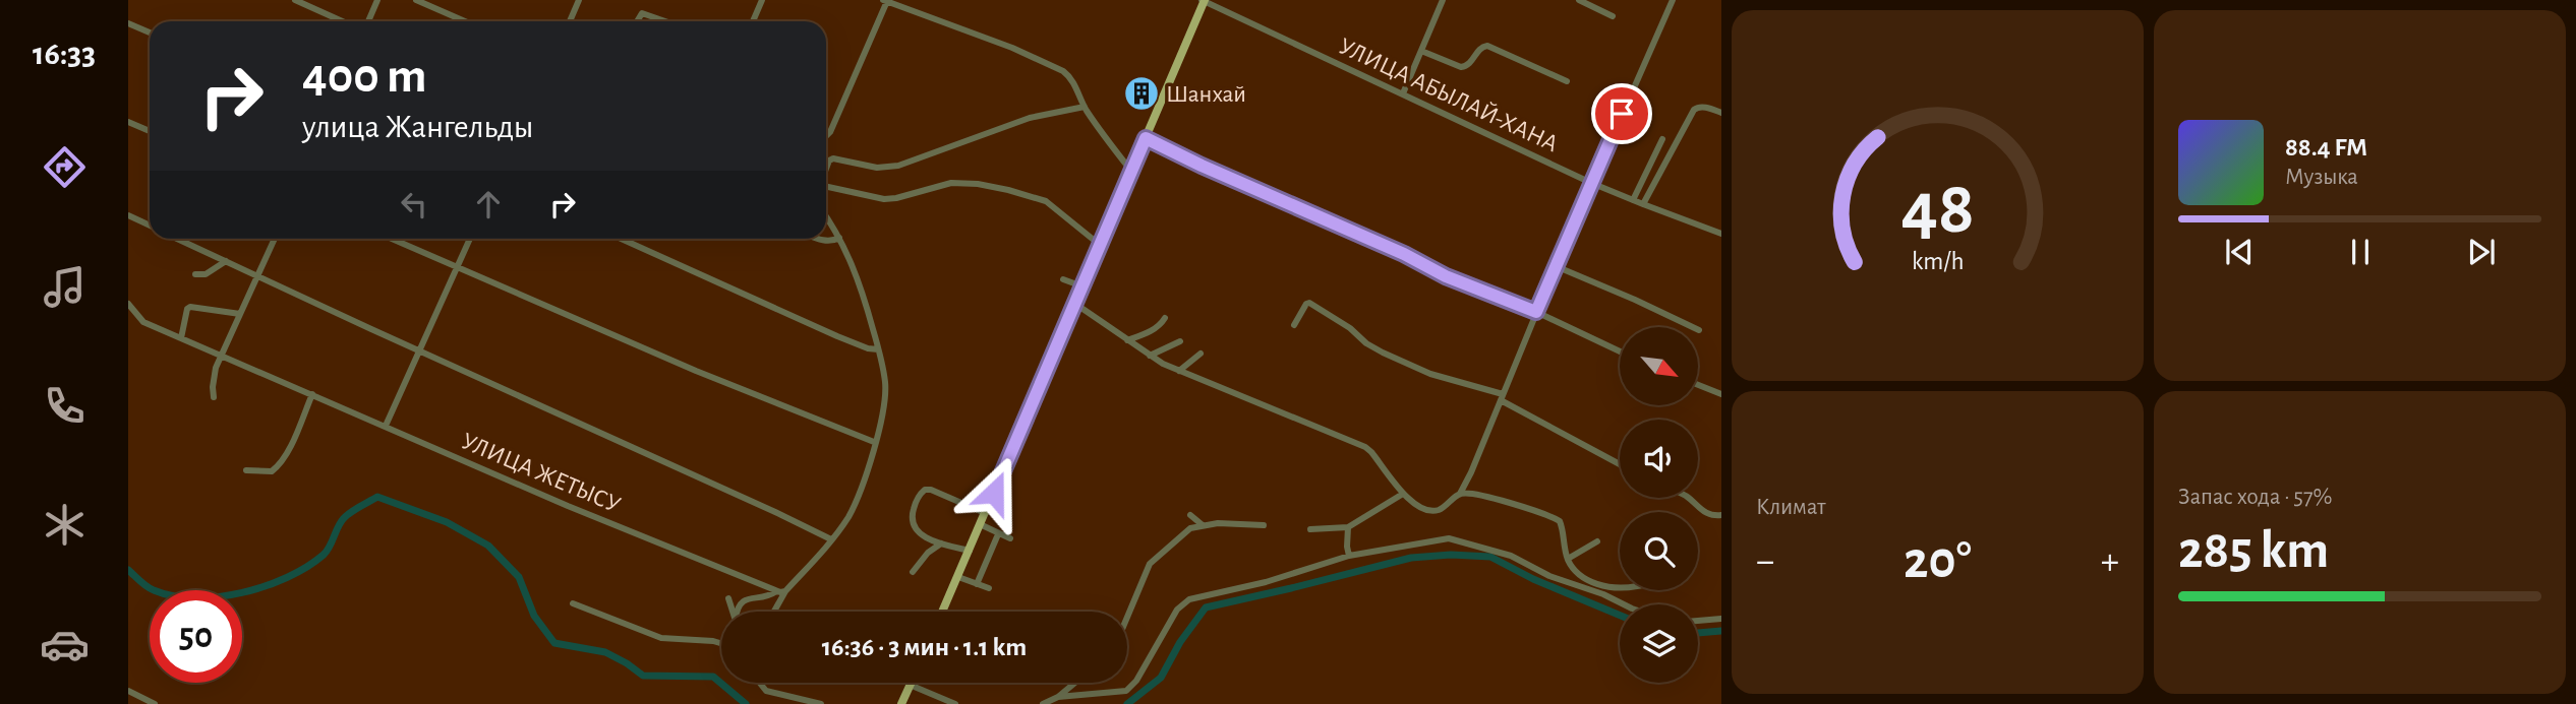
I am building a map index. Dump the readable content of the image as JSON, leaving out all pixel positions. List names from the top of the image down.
{
  "streets": {
    "street": ["УЛИЦА АБЫЛАЙ-ХАНА", "УЛИЦА ЖЕТЫСУ"]
  },
  "places": {
    "building": ["Шанхай"]
  },
  "north": "bottom right",
  "page": {
    "tabs": "16:33",
    "turn": ["400 m", "улица Жангельды"],
    "song": ["88.4 FM", "Музыка"],
    "tile": [
      "Климат",
      ["Запас хода · 57%", "285 km"]
    ],
    "heat": ["−", "20°", "+"],
    "limit": "50",
    "trip": "16:36 · 3 мин · 1.1 km",
    "gauge": ["48", "km/h"]
  }
}
